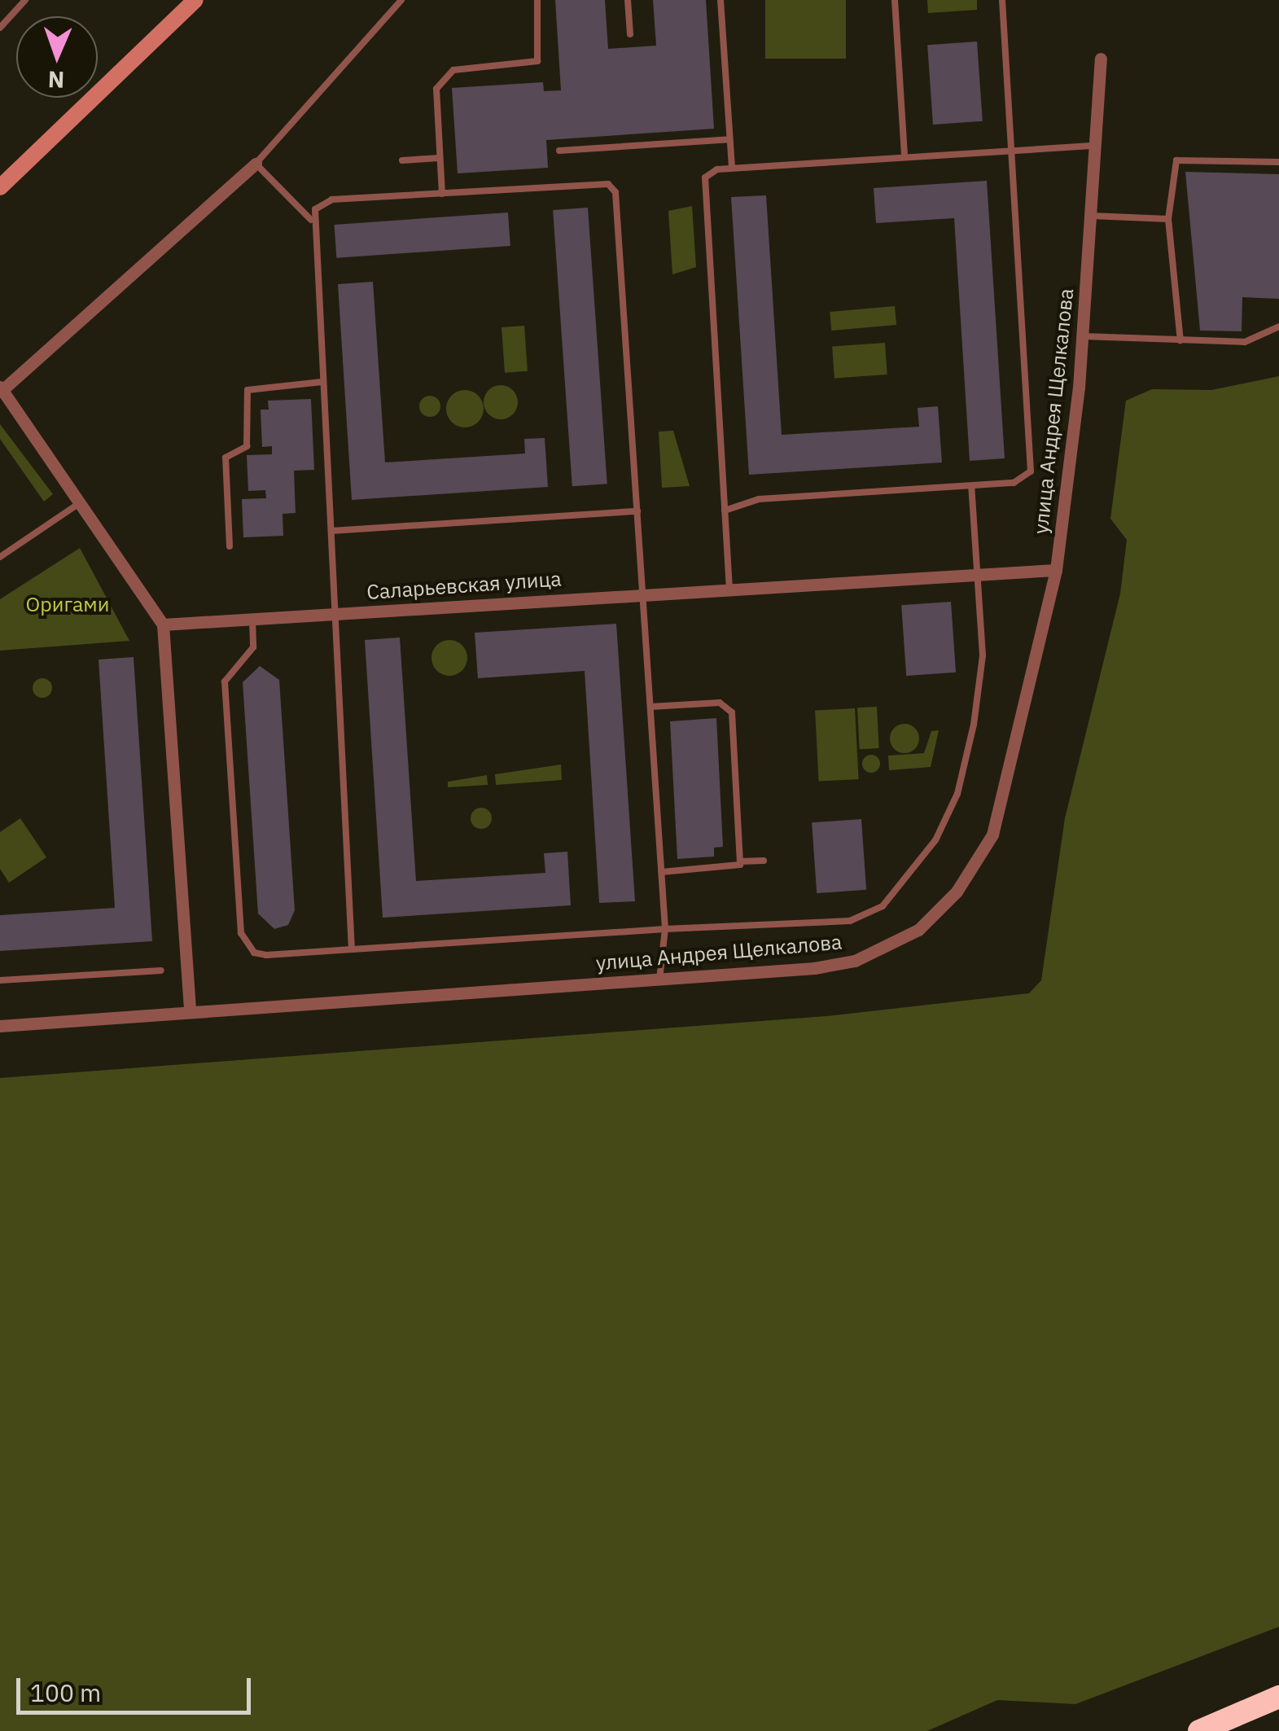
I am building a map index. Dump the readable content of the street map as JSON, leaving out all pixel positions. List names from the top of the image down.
{
  "streets": {
    "street": ["улица Андрея Щелкалова", "Саларьевская улица"]
  },
  "crossings": [
    ["улица Андрея Щелкалова", "Саларьевская улица"]
  ],
  "parks": ["Оригами"],
  "scale_bar": "100 m",
  "north": "bottom"
}
